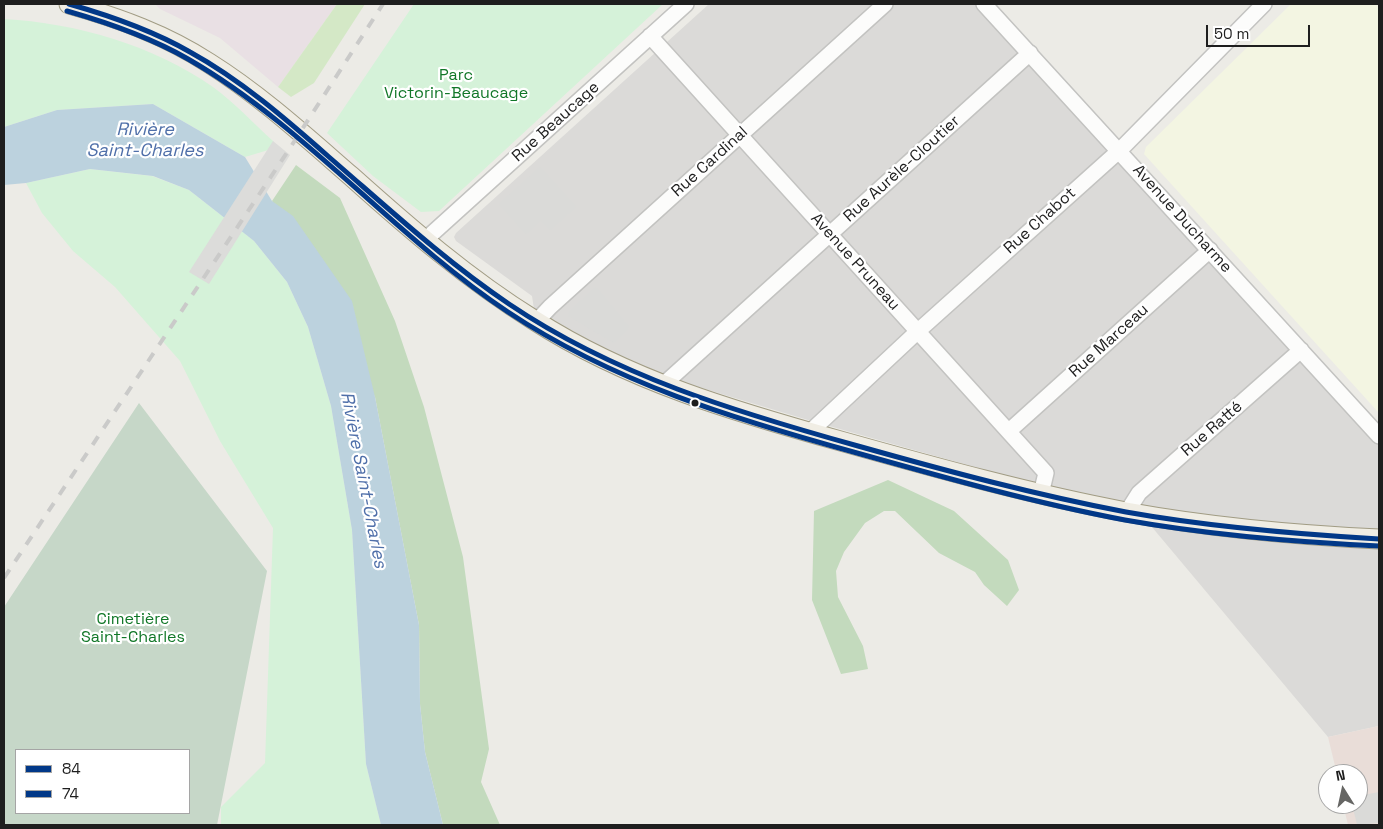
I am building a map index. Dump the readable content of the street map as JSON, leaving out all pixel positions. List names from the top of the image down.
{
  "streets": {
    "street": [
      "Rue Beaucage",
      "Rue Cardinal",
      "Rue Aurèle-Cloutier",
      "Avenue Ducharme",
      "Rue Chabot",
      "Avenue Pruneau",
      "Rue Marceau",
      "Rue Ratté"
    ]
  },
  "crossings": [
    ["Rue Beaucage", "Avenue Pruneau"],
    ["Rue Cardinal", "Avenue Pruneau"],
    ["Rue Aurèle-Cloutier", "Avenue Ducharme"],
    ["Rue Aurèle-Cloutier", "Avenue Pruneau"],
    ["Avenue Ducharme", "Rue Chabot"],
    ["Avenue Ducharme", "Rue Marceau"],
    ["Avenue Ducharme", "Rue Ratté"],
    ["Rue Chabot", "Avenue Pruneau"],
    ["Avenue Pruneau", "Rue Marceau"]
  ],
  "water": ["Rivière Saint-Charles"],
  "parks": ["Parc Victorin-Beaucage", "Cimetière Saint-Charles"],
  "lines": ["transit line 84", "transit line 74"],
  "legend": ["84", "74"],
  "scale_bar": "50 m",
  "north": "top"
}
